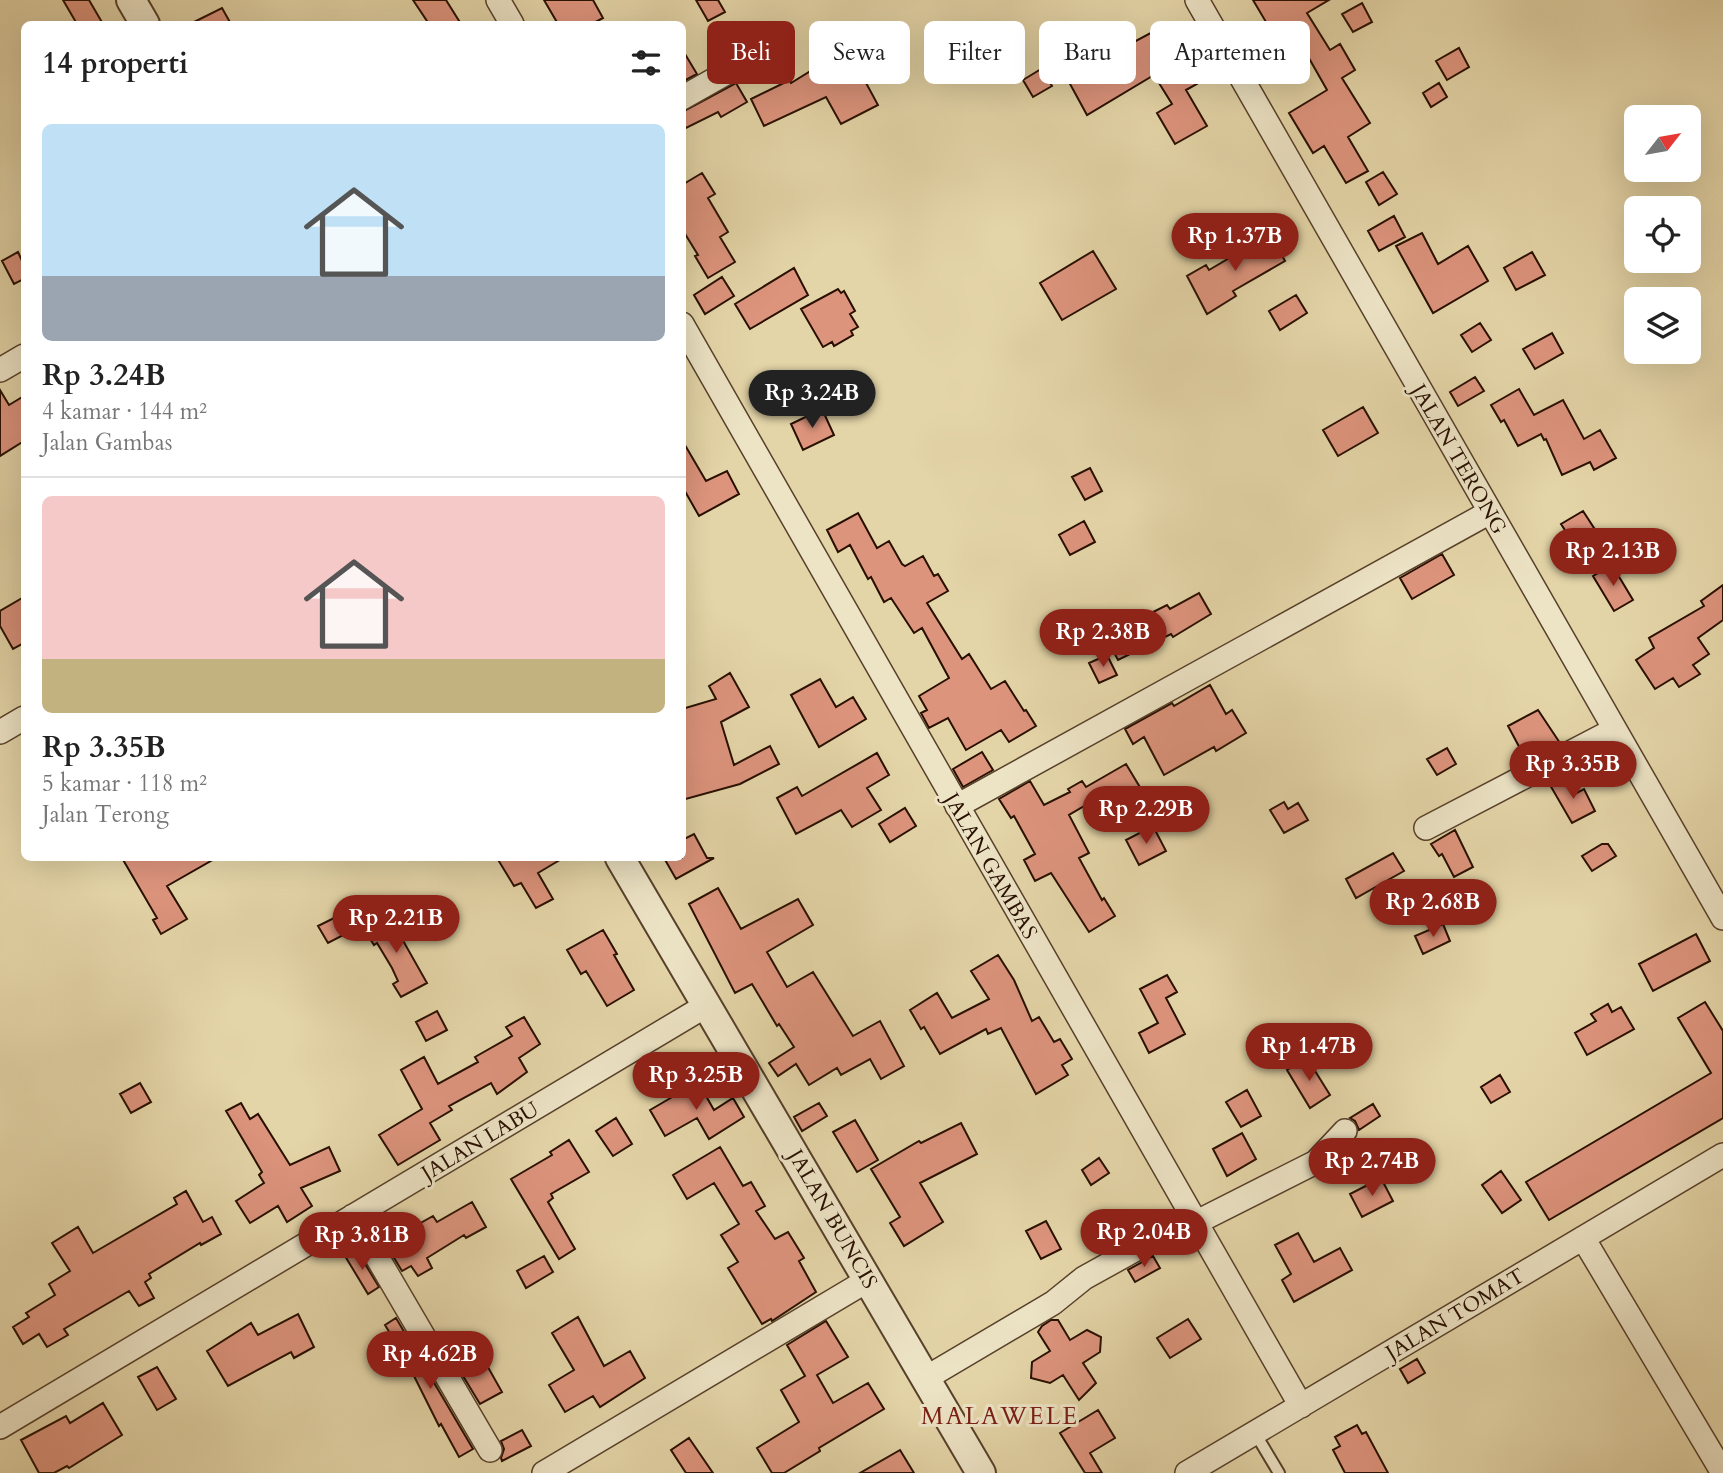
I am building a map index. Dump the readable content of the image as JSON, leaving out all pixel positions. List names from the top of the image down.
{
  "streets": {
    "street": [
      "JALAN TERONG",
      "JALAN GAMBAS",
      "JALAN LABU",
      "JALAN BUNCIS",
      "JALAN TOMAT"
    ]
  },
  "crossings": [
    ["JALAN GAMBAS", "JALAN TOMAT"],
    ["JALAN LABU", "JALAN BUNCIS"]
  ],
  "districts": ["MALAWELE"],
  "north": "top right",
  "page": {
    "chip": [
      "Beli",
      "Sewa",
      "Filter",
      "Baru",
      "Apartemen"
    ],
    "heading": "14 properti",
    "list": [
      {
        "name": "Rp 3.24B",
        "note": "4 kamar · 144 m² · Jalan Gambas"
      },
      {
        "name": "Rp 3.35B",
        "note": "5 kamar · 118 m² · Jalan Terong"
      }
    ],
    "price": [
      "Rp 1.37B",
      "Rp 3.24B",
      "Rp 2.13B",
      "Rp 2.38B",
      "Rp 3.35B",
      "Rp 2.29B",
      "Rp 2.68B",
      "Rp 2.21B",
      "Rp 1.47B",
      "Rp 3.25B",
      "Rp 2.74B",
      "Rp 2.04B",
      "Rp 3.81B",
      "Rp 4.62B"
    ]
  }
}
